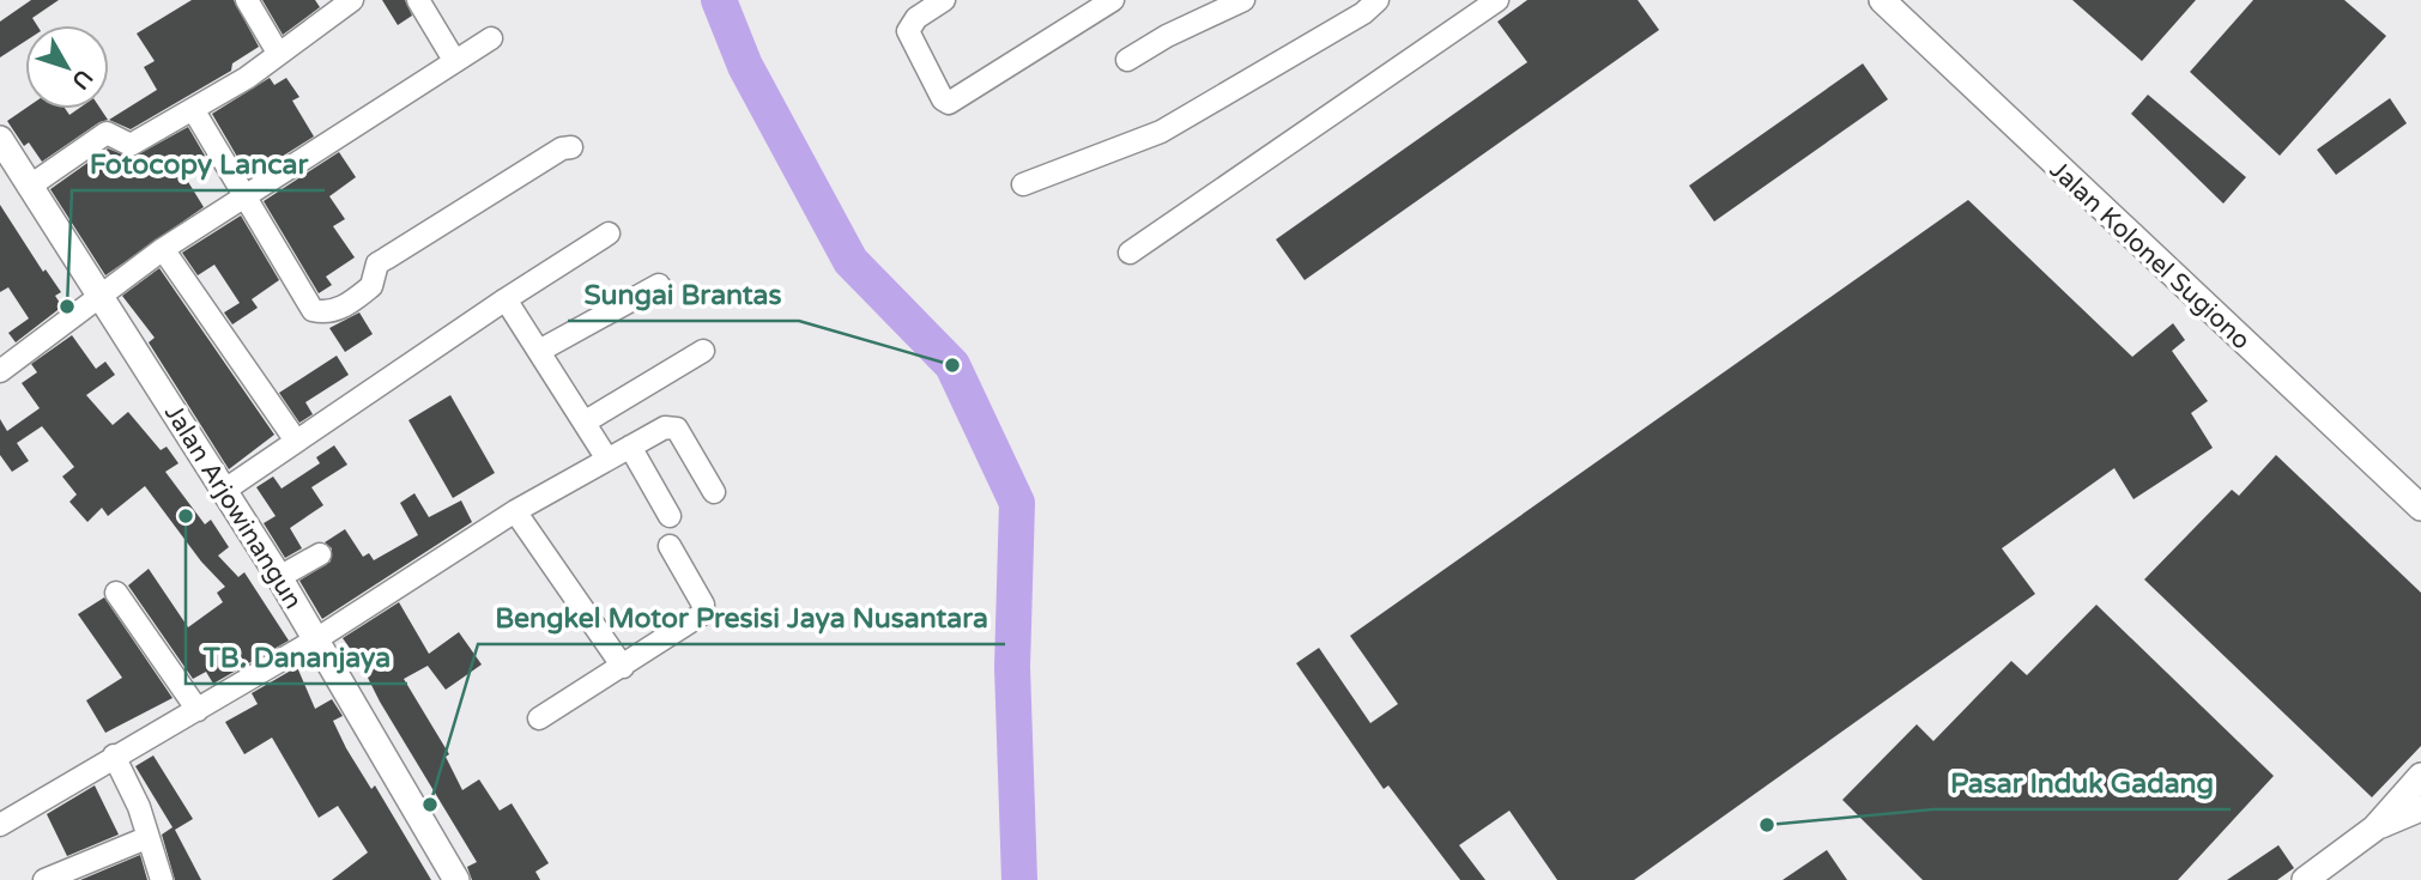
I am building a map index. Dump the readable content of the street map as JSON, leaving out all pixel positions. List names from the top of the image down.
{
  "streets": {
    "main road": ["Jalan Kolonel Sugiono", "Jalan Arjowinangun"]
  },
  "places": [
    "Fotocopy Lancar",
    "Sungai Brantas",
    "TB. Dananjaya",
    "Bengkel Motor Presisi Jaya Nusantara",
    "Pasar Induk Gadang"
  ],
  "north": "bottom right"
}
